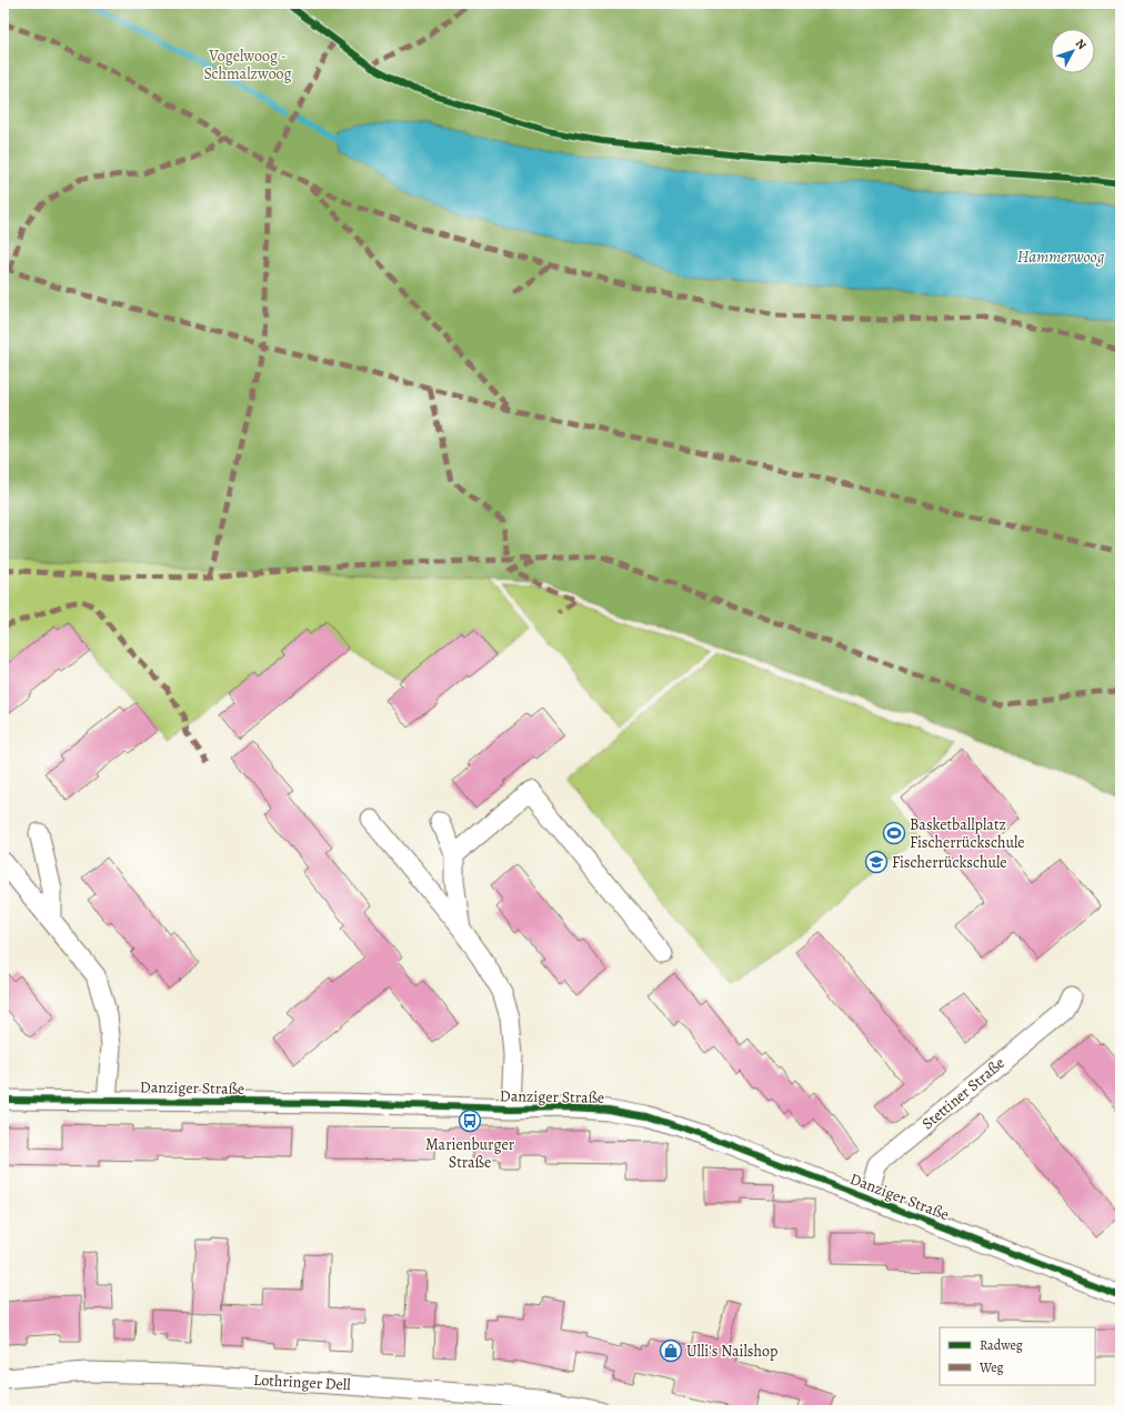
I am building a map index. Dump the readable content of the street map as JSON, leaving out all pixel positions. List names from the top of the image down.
{
  "streets": {
    "street": ["Danziger Straße", "Stettiner Straße", "Lothringer Dell"]
  },
  "crossings": [
    ["Danziger Straße", "Stettiner Straße"]
  ],
  "water": ["Hammerwoog"],
  "parks": ["Vogelwoog - Schmalzwoog"],
  "places": {
    "sports": ["Basketballplatz Fischerrückschule"],
    "school or university": ["Fischerrückschule"],
    "bus stop": ["Marienburger Straße"],
    "shop": ["Ulli's Nailshop"]
  },
  "legend": ["Radweg", "Weg"],
  "north": "top right"
}
